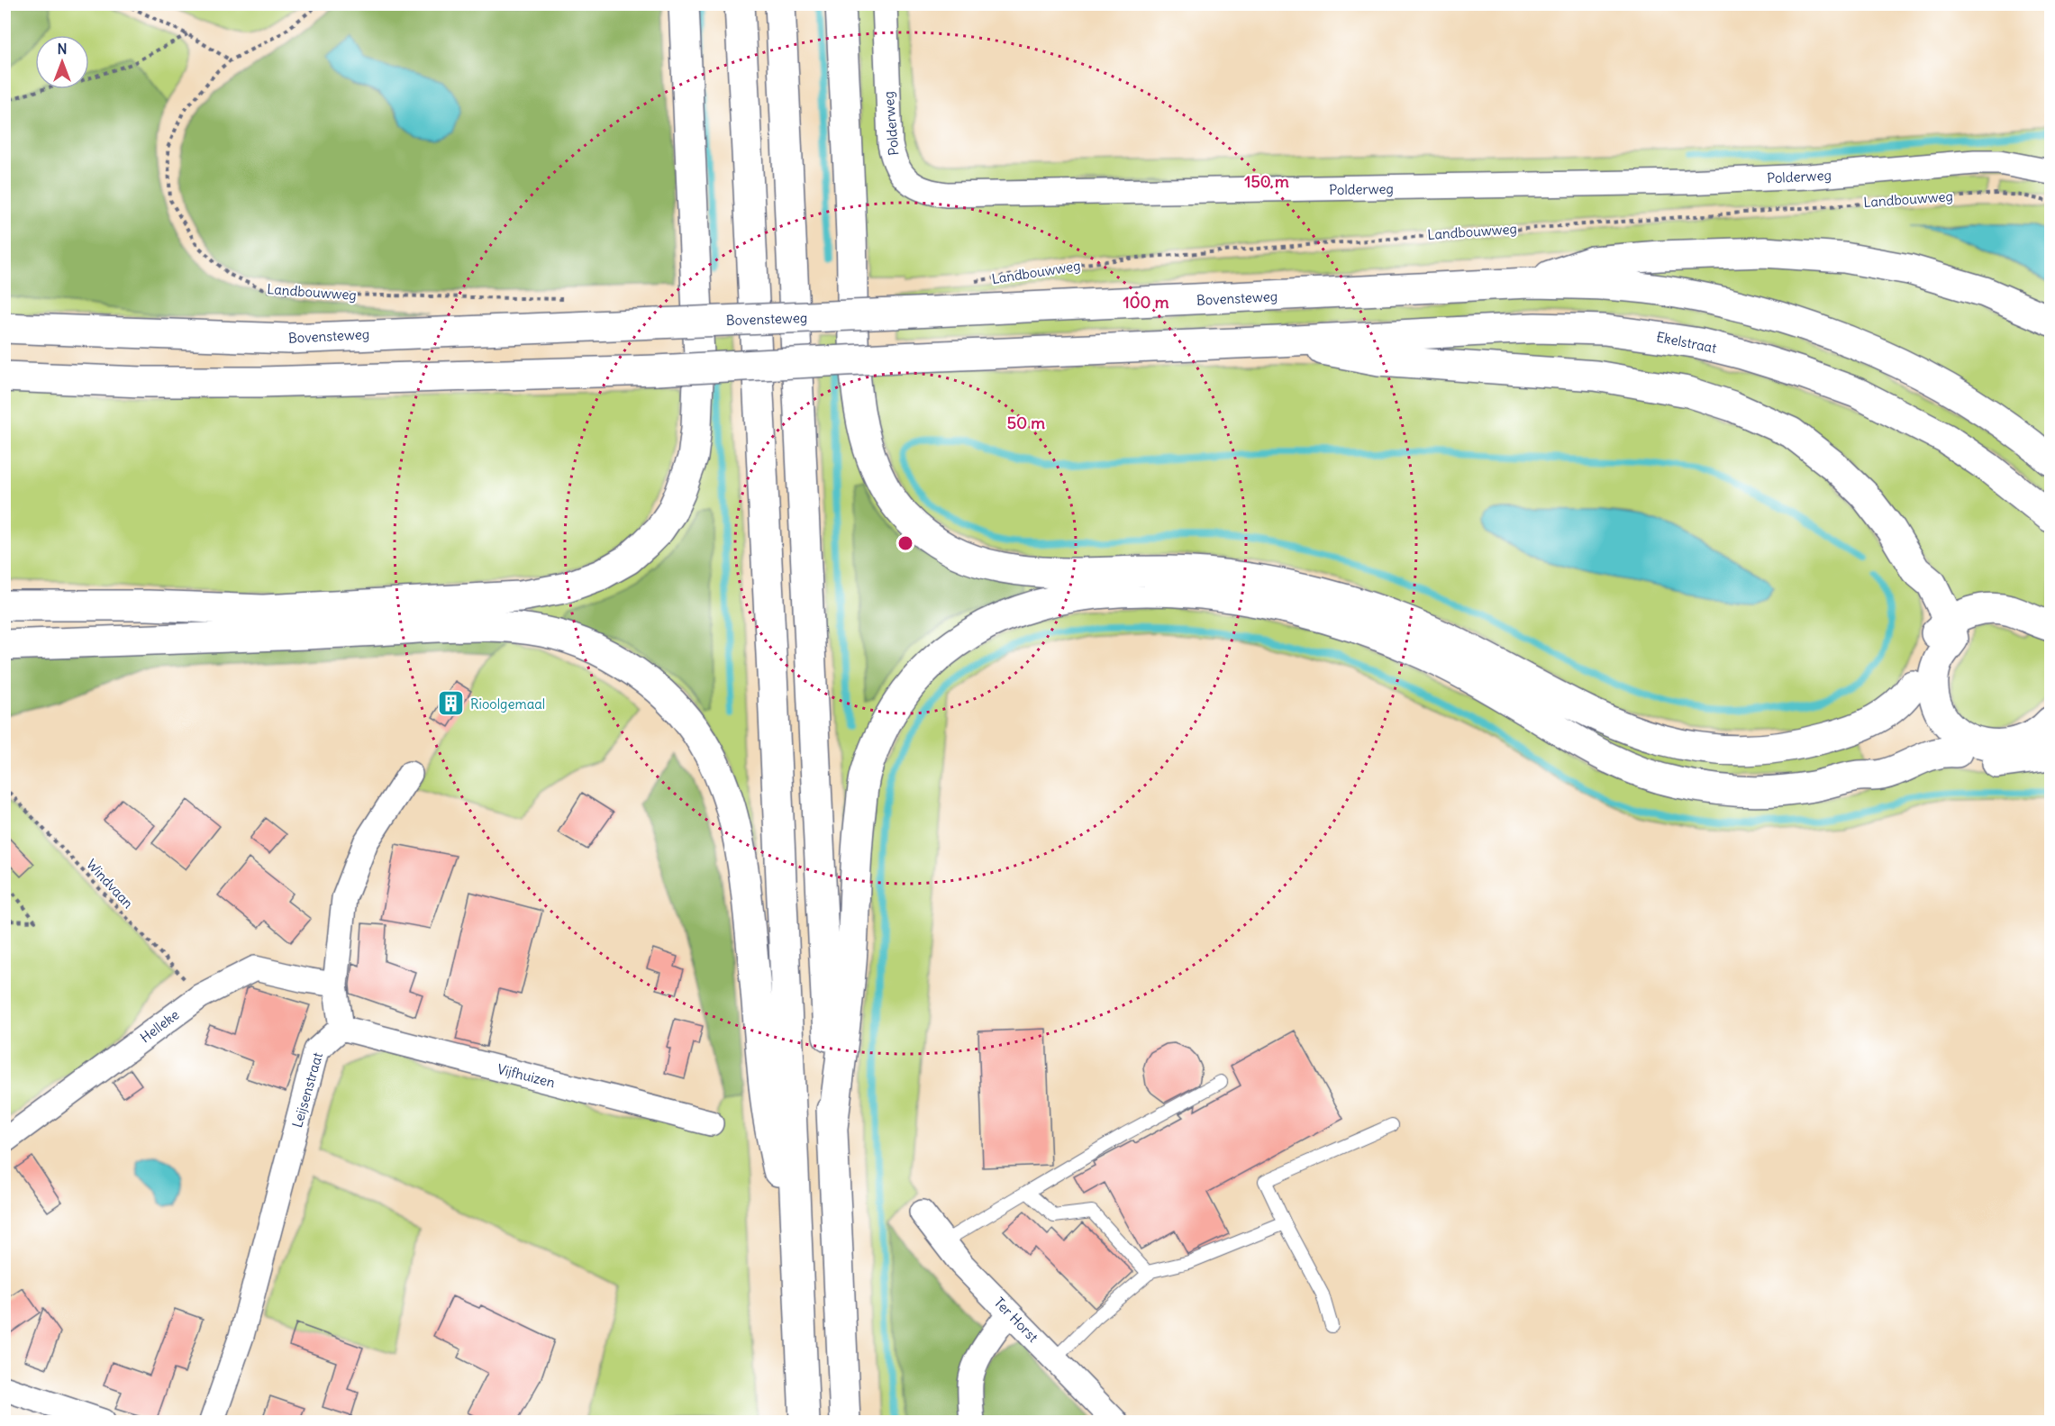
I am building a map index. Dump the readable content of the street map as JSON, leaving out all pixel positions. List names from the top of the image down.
{
  "streets": {
    "main road": ["Bovensteweg", "Ekelstraat"],
    "street": [
      "Polderweg",
      "Helleke",
      "Vijfhuizen",
      "Leijsenstraat",
      "Ter Horst"
    ],
    "path": ["Landbouwweg", "Windvaan"]
  },
  "crossings": [
    ["Windvaan", "Helleke"],
    ["Vijfhuizen", "Leijsenstraat"]
  ],
  "places": {
    "building": ["Rioolgemaal"]
  },
  "north": "top",
  "rings": ["150 m", "100 m", "50 m"]
}
